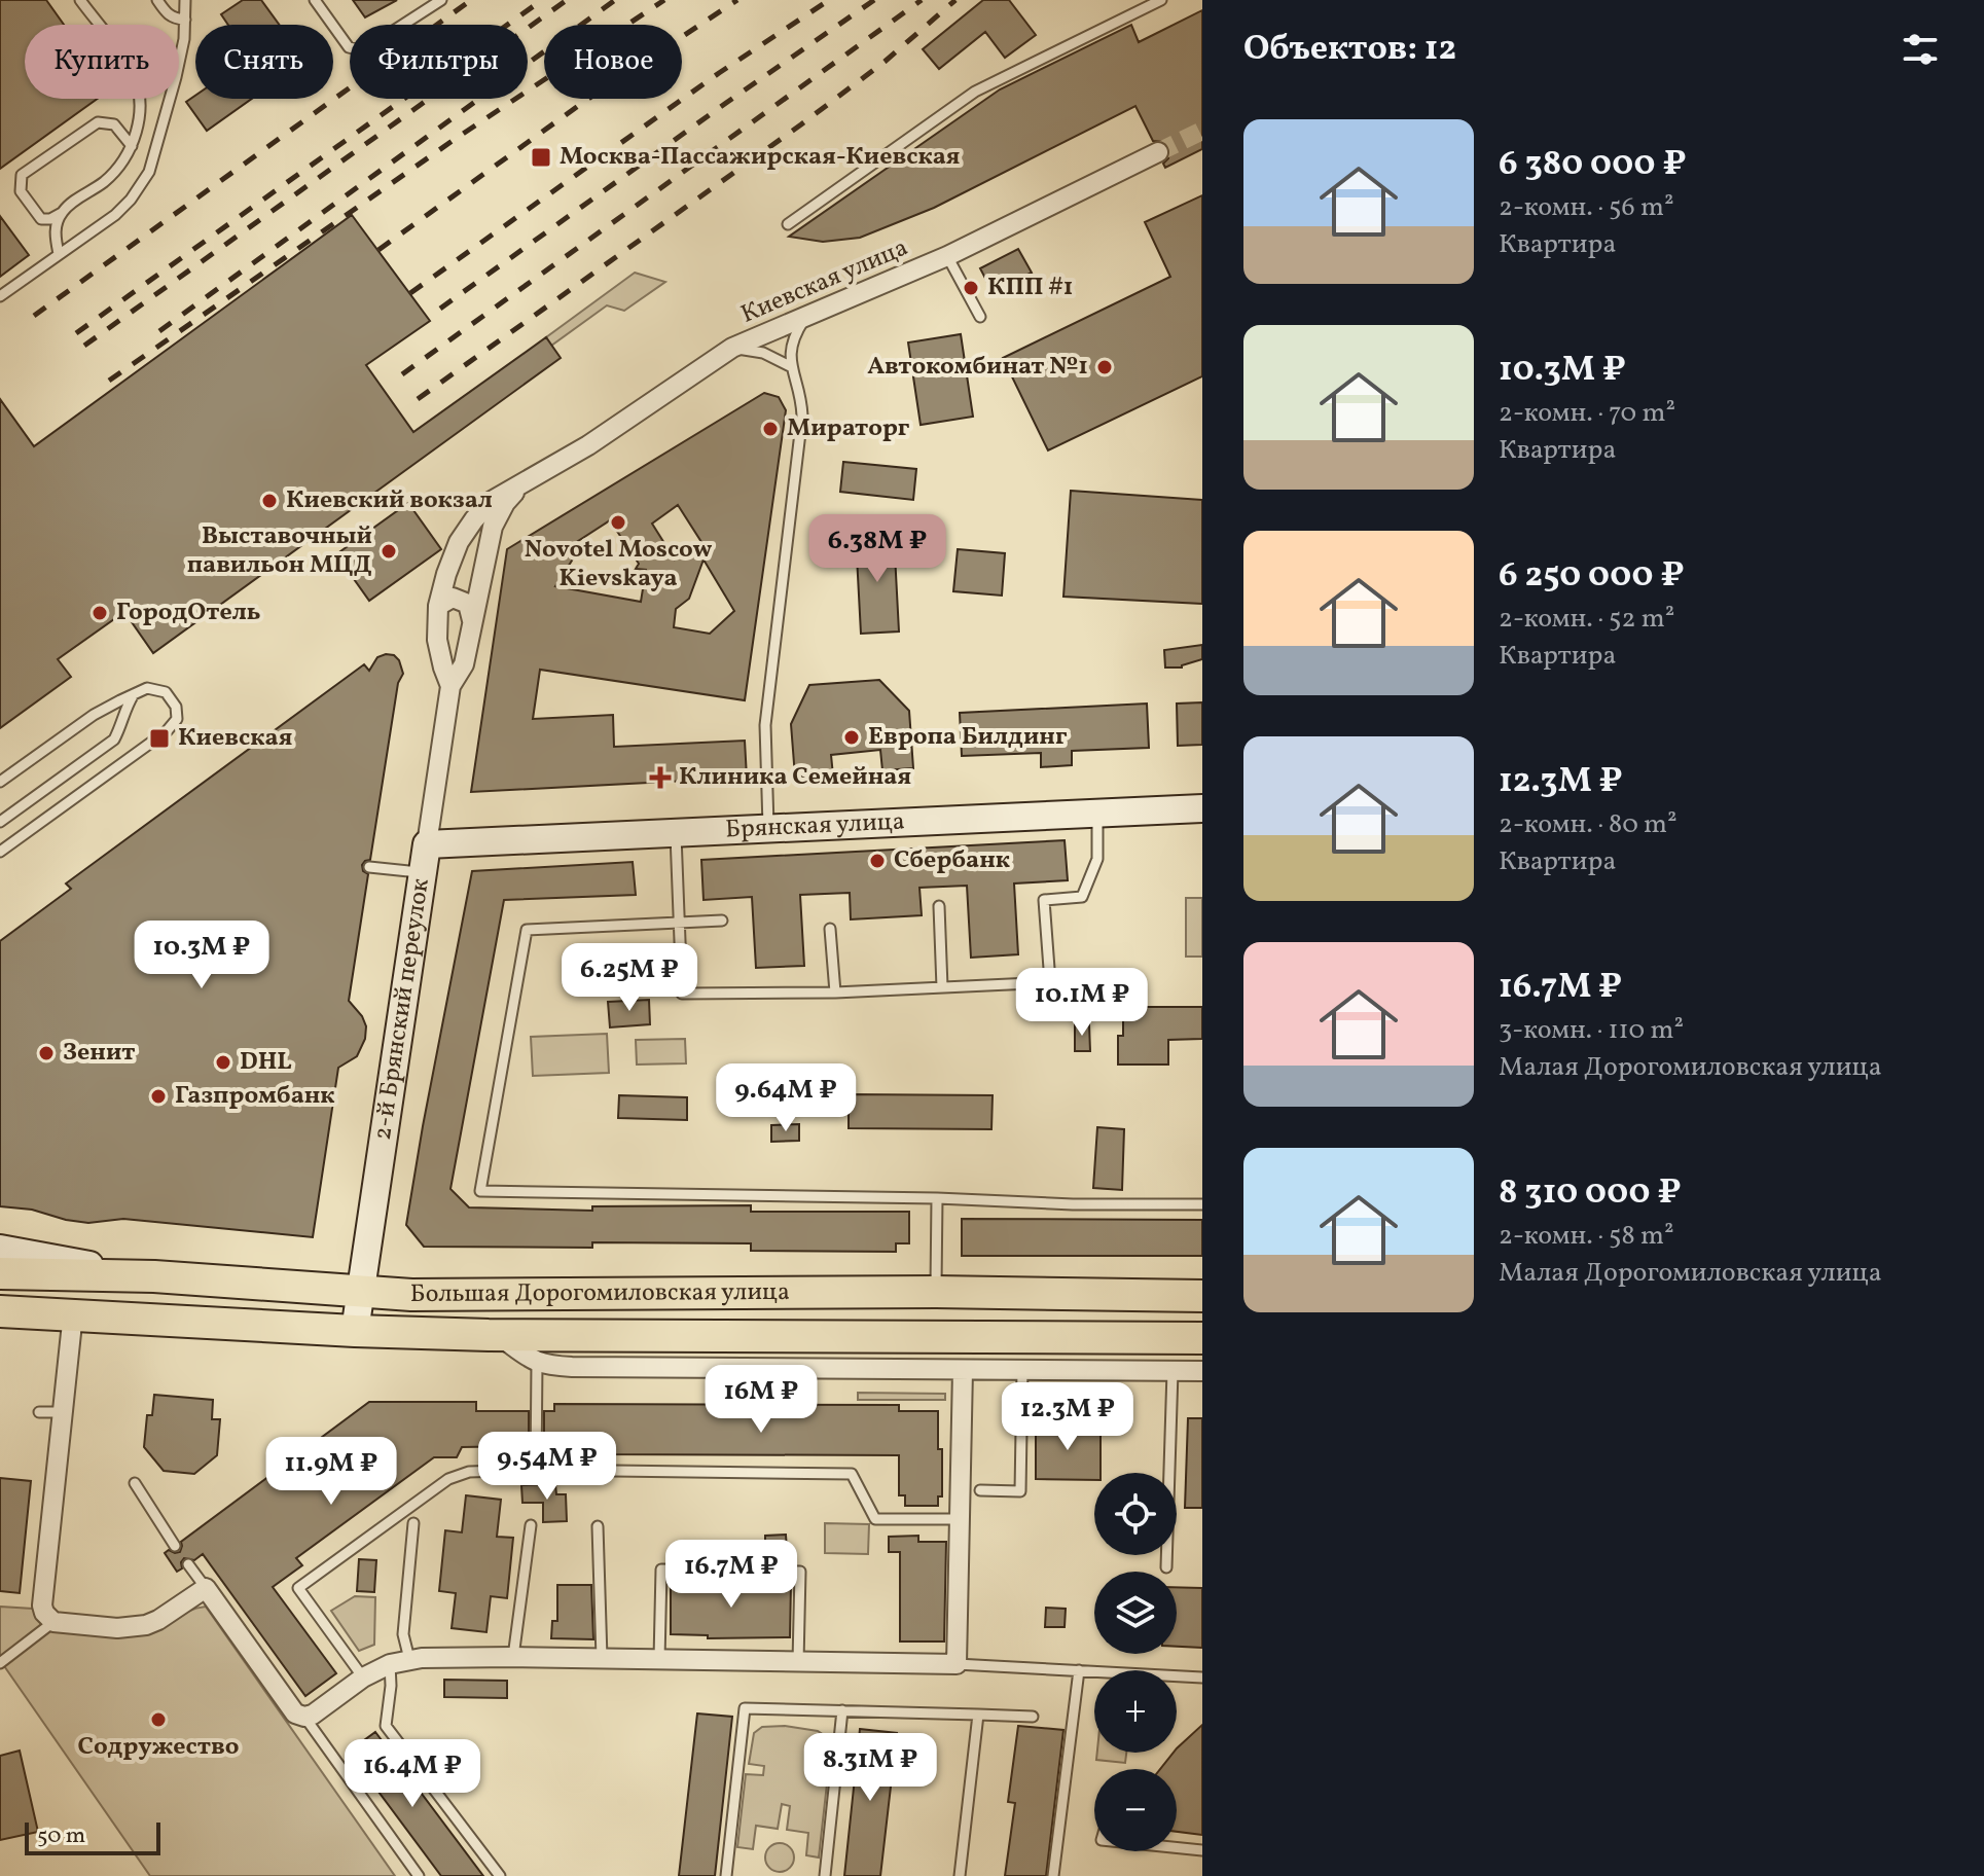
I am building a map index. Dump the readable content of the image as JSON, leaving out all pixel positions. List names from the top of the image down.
{
  "streets": {
    "main road": ["Большая Дорогомиловская улица"],
    "street": ["Киевская улица", "Брянская улица", "2-й Брянский переулок"]
  },
  "crossings": [
    ["Киевская улица", "2-й Брянский переулок"],
    ["Брянская улица", "2-й Брянский переулок"],
    ["2-й Брянский переулок", "Большая Дорогомиловская улица"]
  ],
  "places": {
    "transit": ["Москва-Пассажирская-Киевская", "Киевская"],
    "other": [
      "КПП #1",
      "Автокомбинат №1",
      "Мираторг",
      "Киевский вокзал",
      "Novotel Moscow Kievskaya",
      "Выставочный павильон МЦД",
      "ГородОтель",
      "Европа Билдинг",
      "Сбербанк",
      "Зенит",
      "DHL",
      "Газпромбанк",
      "Содружество"
    ],
    "health": ["Клиника Семейная"]
  },
  "scale_bar": "50 m",
  "page": {
    "heading": "Объектов: 12",
    "chip": [
      "Купить",
      "Снять",
      "Фильтры",
      "Новое"
    ],
    "list": [
      {
        "name": "6 380 000 ₽",
        "note": "2-комн. · 56 m² · Квартира"
      },
      {
        "name": "10.3M ₽",
        "note": "2-комн. · 70 m² · Квартира"
      },
      {
        "name": "6 250 000 ₽",
        "note": "2-комн. · 52 m² · Квартира"
      },
      {
        "name": "12.3M ₽",
        "note": "2-комн. · 80 m² · Квартира"
      },
      {
        "name": "16.7M ₽",
        "note": "3-комн. · 110 m² · Малая Дорогомиловская улица"
      },
      {
        "name": "8 310 000 ₽",
        "note": "2-комн. · 58 m² · Малая Дорогомиловская улица"
      }
    ],
    "price": [
      "6.38M ₽",
      "10.3M ₽",
      "6.25M ₽",
      "10.1M ₽",
      "9.64M ₽",
      "16M ₽",
      "12.3M ₽",
      "9.54M ₽",
      "11.9M ₽",
      "16.7M ₽",
      "8.31M ₽",
      "16.4M ₽"
    ],
    "map_buttons": ["+", "−"],
    "scale": "50 m"
  }
}
